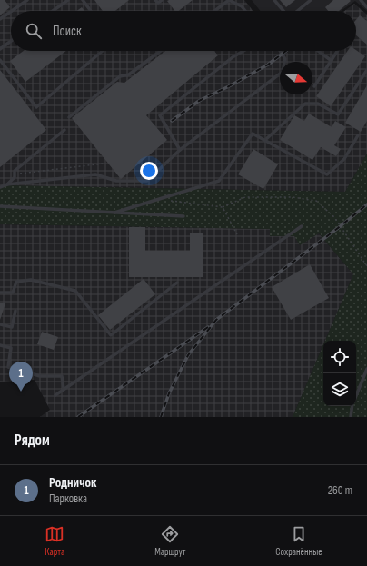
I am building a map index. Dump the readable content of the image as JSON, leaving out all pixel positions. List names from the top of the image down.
{
  "north": "right",
  "page": {
    "search": "Поиск",
    "pins": "1",
    "heading": "Рядом",
    "list": [
      {
        "mark": "1",
        "name": "Родничок",
        "note": "Парковка",
        "value": "260 m"
      }
    ],
    "nav": ["Карта", "Маршрут", "Сохранённые"]
  }
}
